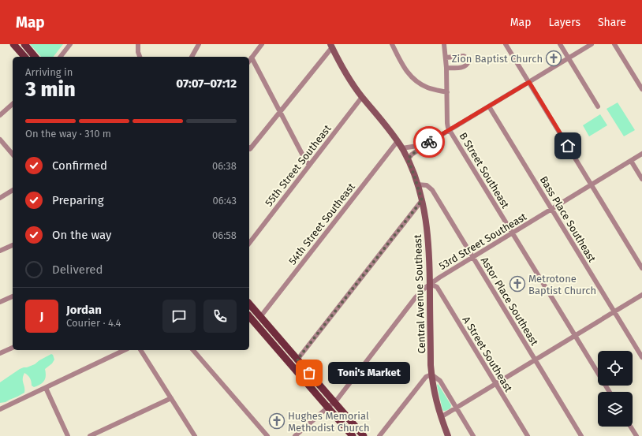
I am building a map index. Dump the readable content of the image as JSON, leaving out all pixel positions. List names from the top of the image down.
{
  "streets": {
    "main road": ["Central Avenue Southeast"],
    "street": [
      "55th Street Southeast",
      "B Street Southeast",
      "Bass Place Southeast",
      "54th Street Southeast",
      "53rd Street Southeast",
      "Astor Place Southeast",
      "A Street Southeast"
    ]
  },
  "crossings": [
    ["55th Street Southeast", "Central Avenue Southeast"],
    ["B Street Southeast", "53rd Street Southeast"],
    ["Bass Place Southeast", "53rd Street Southeast"],
    ["54th Street Southeast", "Central Avenue Southeast"],
    ["53rd Street Southeast", "Central Avenue Southeast"],
    ["53rd Street Southeast", "Astor Place Southeast"],
    ["53rd Street Southeast", "A Street Southeast"],
    ["Central Avenue Southeast", "Astor Place Southeast"],
    ["Central Avenue Southeast", "A Street Southeast"]
  ],
  "places": {
    "church": ["Zion Baptist Church", "Metrotone Baptist Church", "Hughes Memorial Methodist Church"],
    "other": ["Toni's Market"]
  },
  "page": {
    "header": "Map",
    "nav": ["Map", "Layers", "Share"],
    "heading": ["3 min", "Arriving in", "07:07–07:12"],
    "panel": ["Jordan", "Courier · 4.4"],
    "bar": "On the way · 310 m",
    "list": [
      ["Confirmed", "06:38"],
      ["Preparing", "06:43"],
      ["On the way", "06:58"],
      "Delivered"
    ],
    "round": "J",
    "bubble": "Toni's Market"
  }
}
